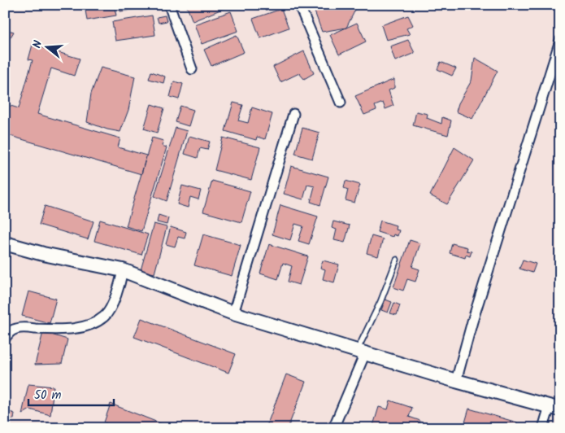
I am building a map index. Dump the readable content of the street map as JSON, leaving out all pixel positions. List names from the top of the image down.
{
  "scale_bar": "50 m",
  "north": "left"
}
